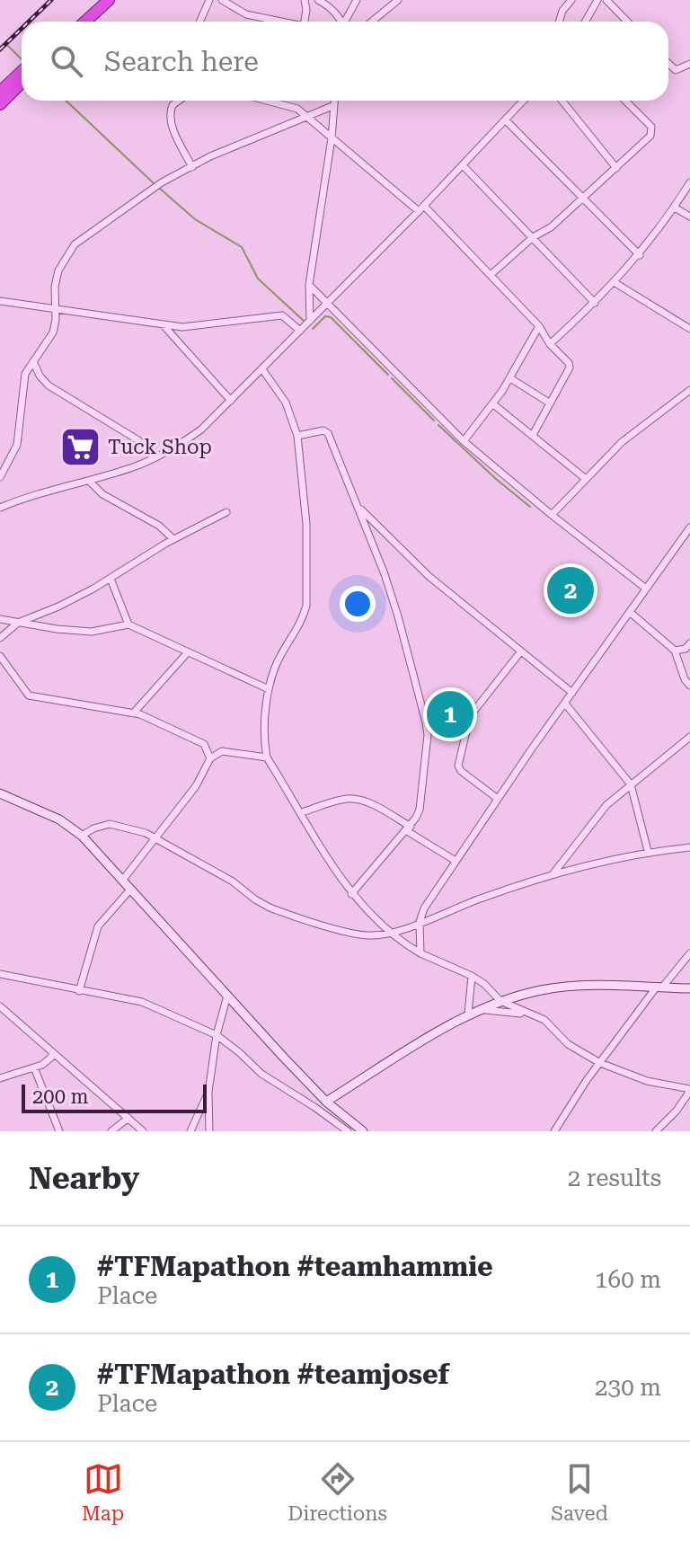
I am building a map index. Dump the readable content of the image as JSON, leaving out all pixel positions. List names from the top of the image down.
{
  "places": {
    "supermarket": ["Tuck Shop"]
  },
  "scale_bar": "200 m",
  "page": {
    "search": "Search here",
    "pins": ["2", "1"],
    "scale": "200 m",
    "heading": ["Nearby", "2 results"],
    "list": [
      {
        "mark": "1",
        "name": "#TFMapathon #teamhammie",
        "note": "Place",
        "value": "160 m"
      },
      {
        "mark": "2",
        "name": "#TFMapathon #teamjosef",
        "note": "Place",
        "value": "230 m"
      }
    ],
    "nav": ["Map", "Directions", "Saved"]
  }
}
